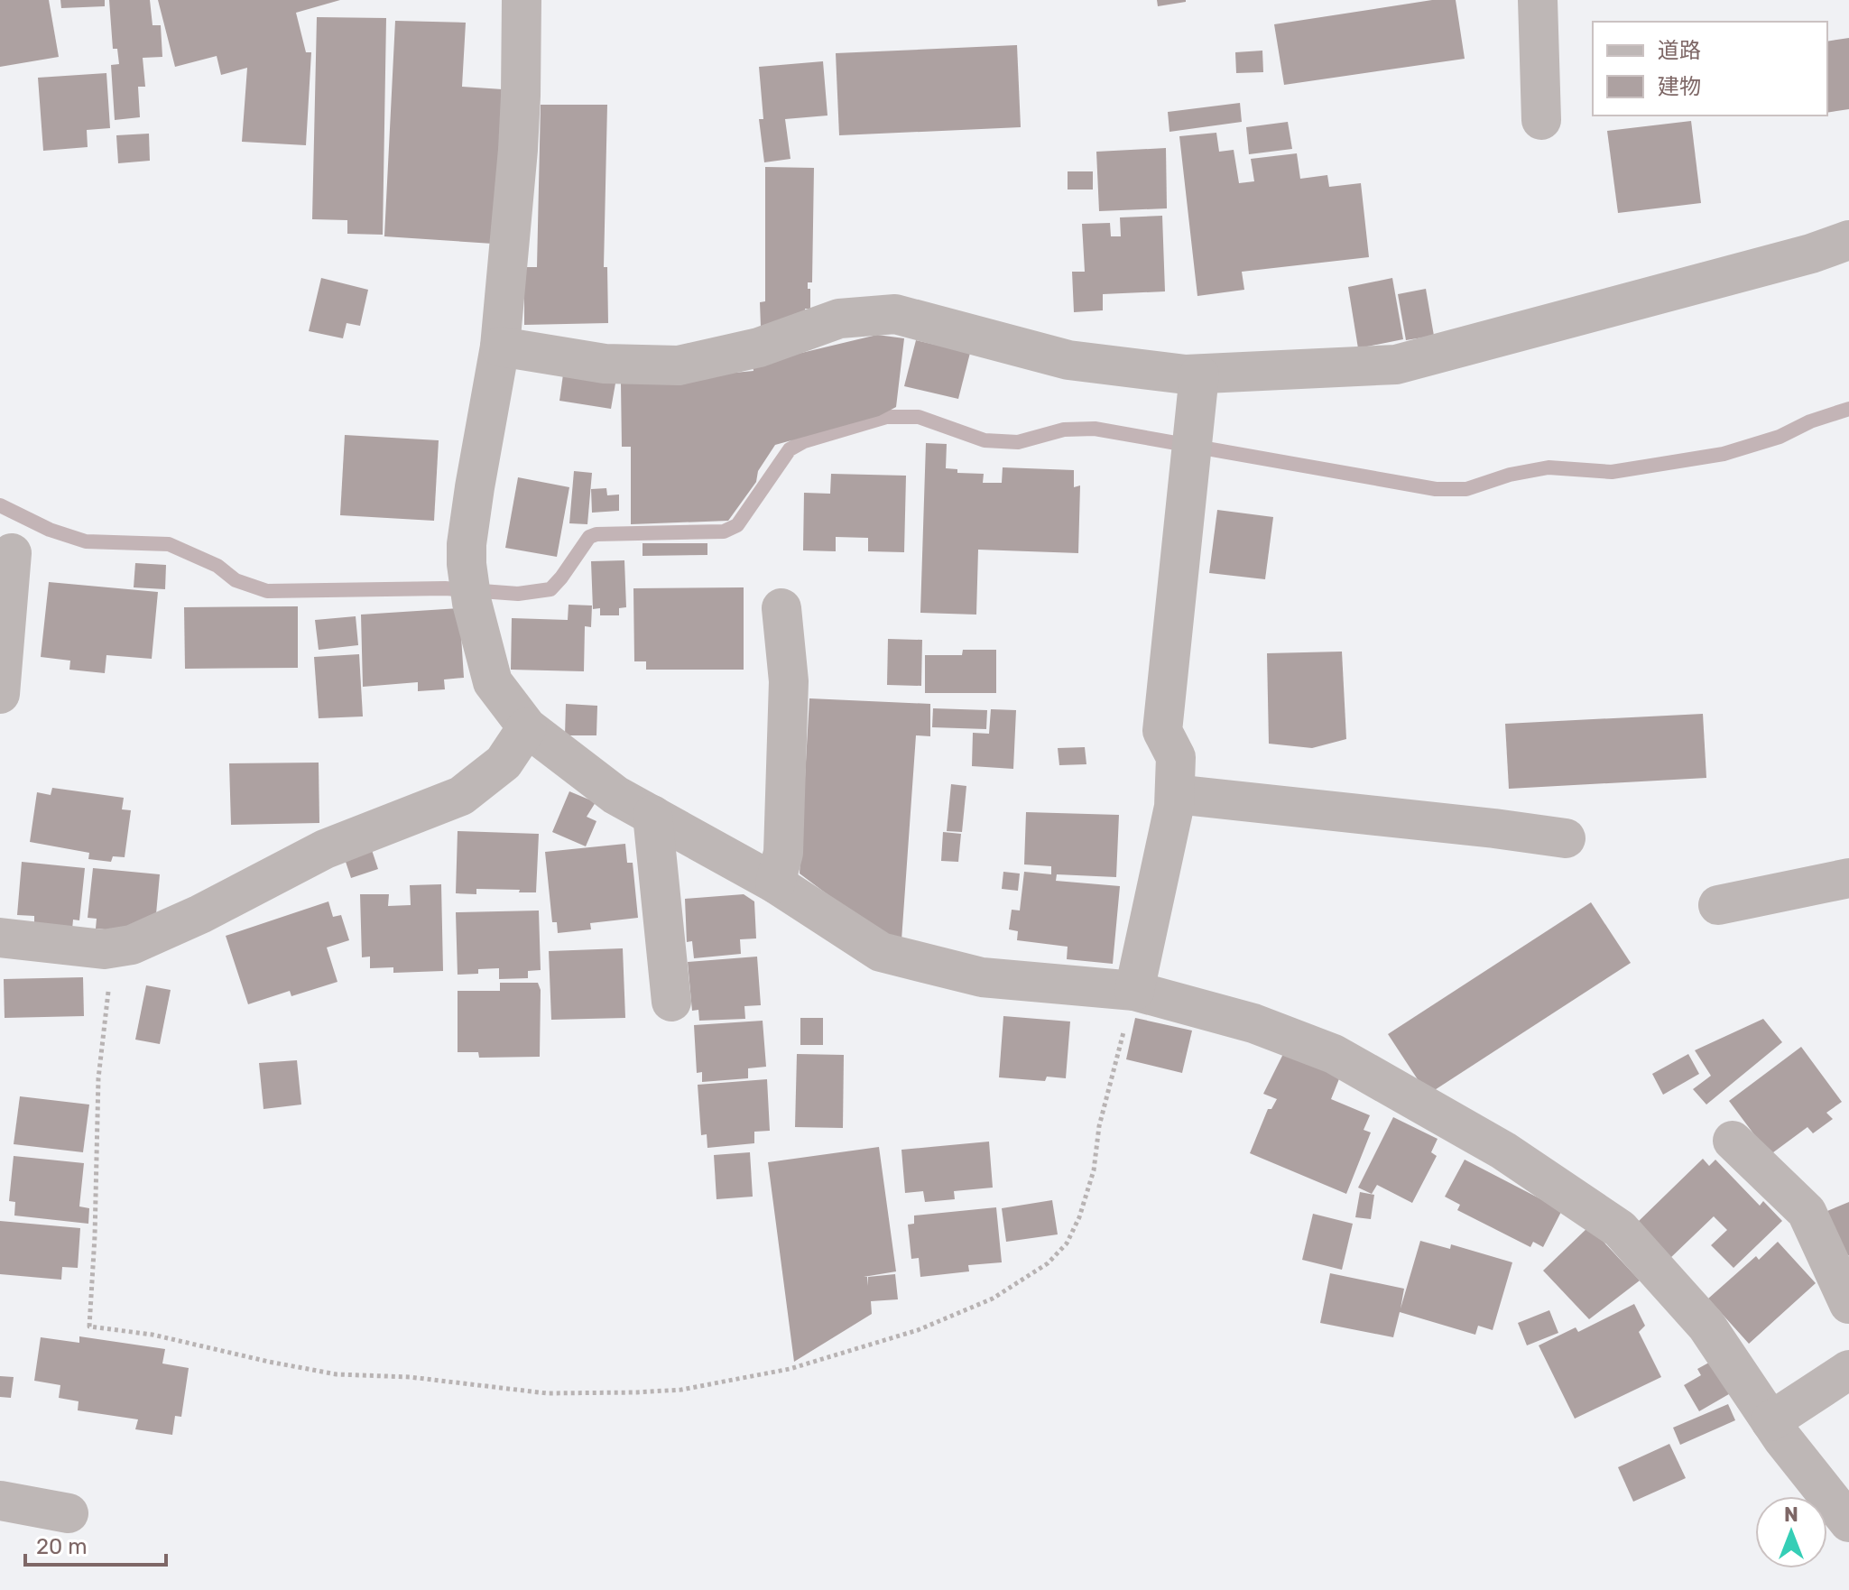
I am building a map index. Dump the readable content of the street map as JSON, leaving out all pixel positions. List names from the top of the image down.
{
  "legend": ["道路", "建物"],
  "scale_bar": "20 m",
  "north": "top"
}
